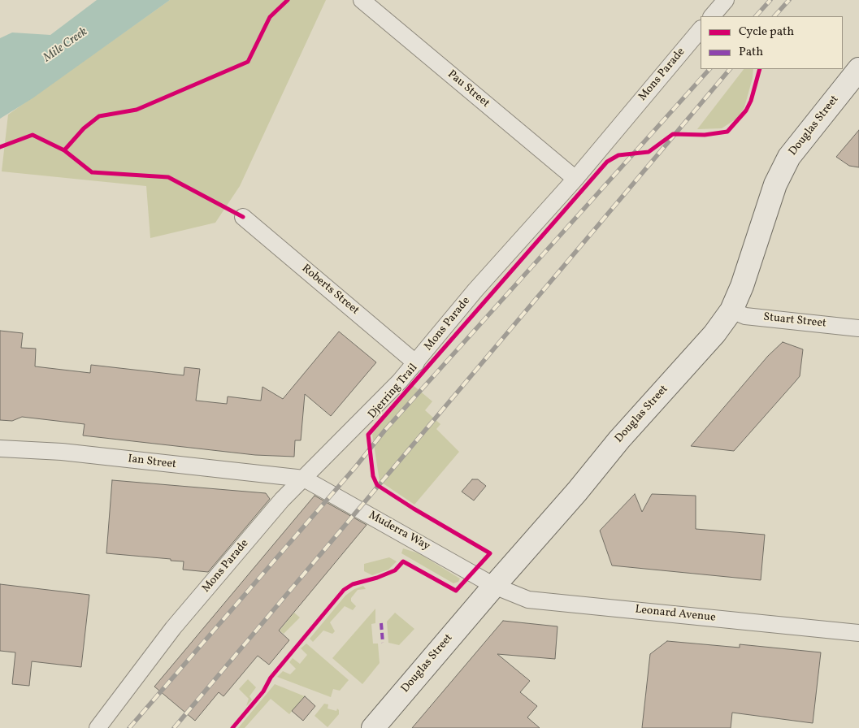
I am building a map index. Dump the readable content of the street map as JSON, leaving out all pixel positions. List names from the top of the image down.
{
  "streets": {
    "main road": ["Douglas Street"],
    "street": [
      "Mons Parade",
      "Pau Street",
      "Roberts Street",
      "Stuart Street",
      "Ian Street",
      "Muderra Way",
      "Leonard Avenue"
    ],
    "cycle path": ["Djerring Trail"]
  },
  "crossings": [
    ["Mons Parade", "Pau Street"],
    ["Mons Parade", "Roberts Street"],
    ["Mons Parade", "Ian Street"],
    ["Mons Parade", "Muderra Way"],
    ["Douglas Street", "Stuart Street"],
    ["Douglas Street", "Muderra Way"],
    ["Douglas Street", "Leonard Avenue"],
    ["Ian Street", "Muderra Way"],
    ["Muderra Way", "Leonard Avenue"]
  ],
  "water": ["Mile Creek"],
  "legend": ["Cycle path", "Path"]
}
